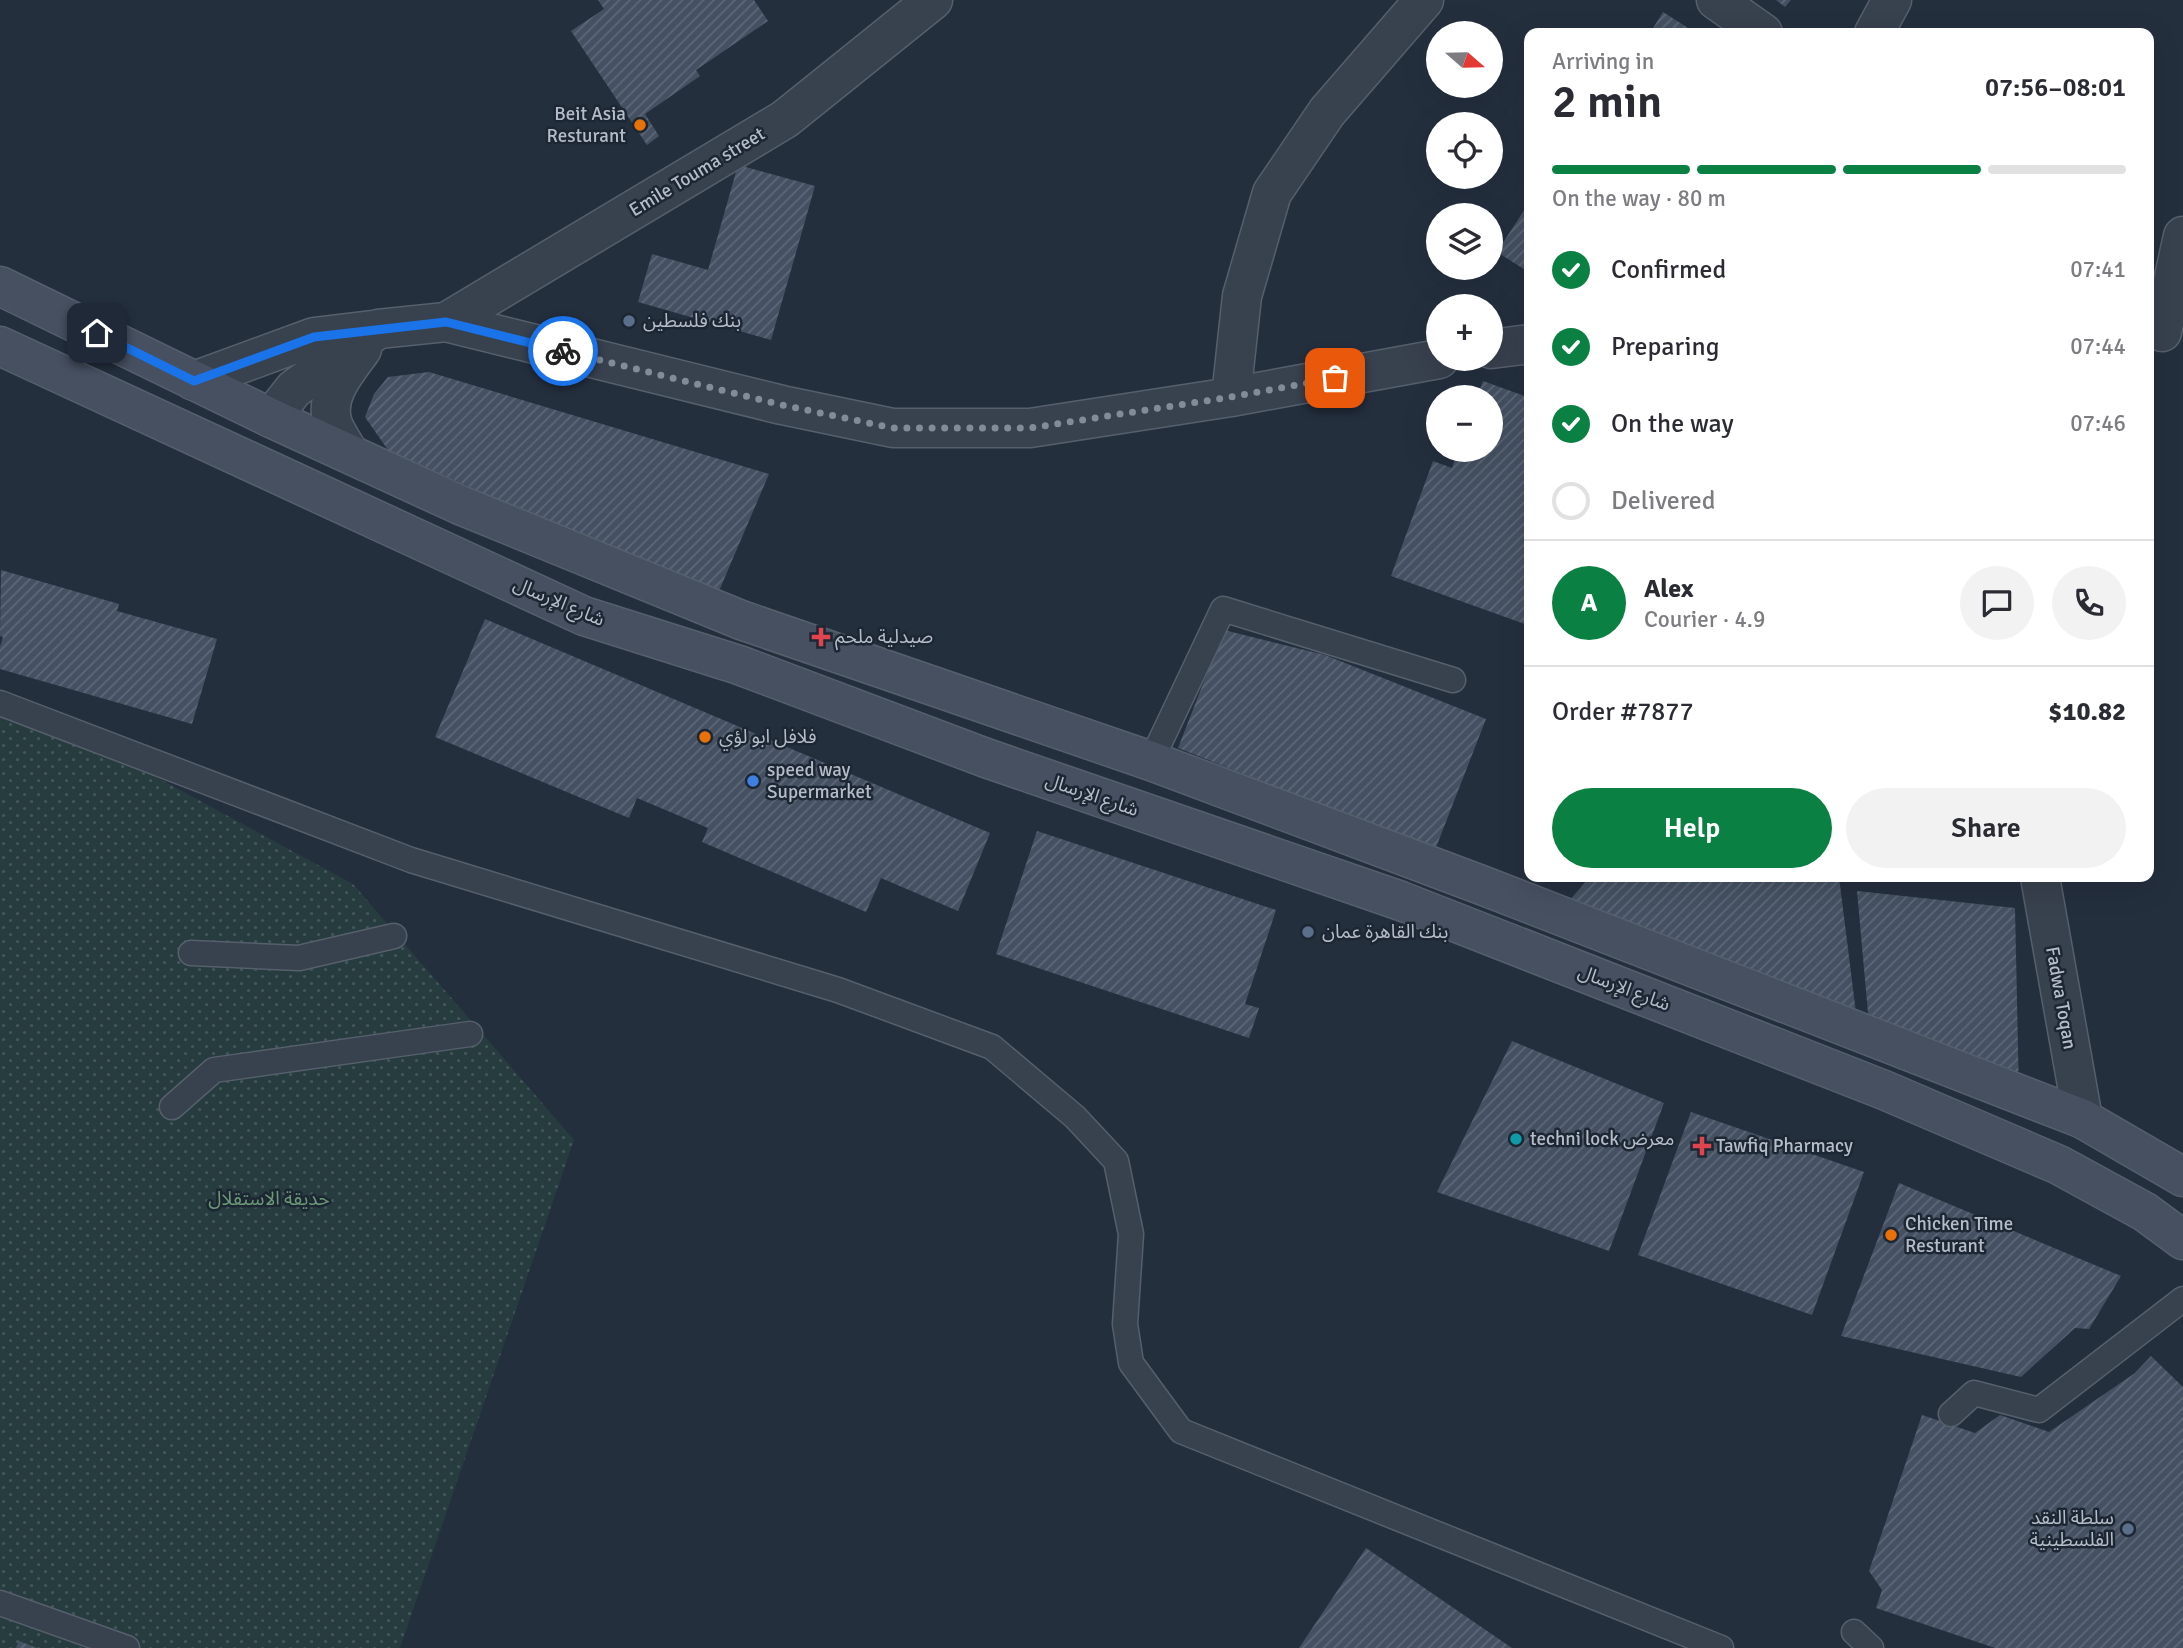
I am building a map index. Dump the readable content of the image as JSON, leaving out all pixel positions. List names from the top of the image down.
{
  "streets": {
    "main road": ["شارع الإرسال"],
    "street": ["Emile Touma street", "Fadwa Toqan"]
  },
  "parks": ["حديقة الاستقلال"],
  "places": {
    "other": [
      "Beit Asia Resturant",
      "بنك فلسطين",
      "فلافل ابو لؤي",
      "speed way Supermarket",
      "بنك القاهرة عمان",
      "techni lock معرض",
      "Chicken Time Resturant",
      "سلطة النقد الفلسطينية"
    ],
    "health": ["صيدلية ملحم", "Tawfiq Pharmacy"]
  },
  "north": "right",
  "page": {
    "map_buttons": ["+", "−"],
    "heading": ["2 min", "Arriving in", "07:56–08:01"],
    "panel": [
      "Alex",
      "Courier · 4.9",
      "Order #7877",
      "$10.82"
    ],
    "bar": "On the way · 80 m",
    "list": [
      ["Confirmed", "07:41"],
      ["Preparing", "07:44"],
      ["On the way", "07:46"],
      "Delivered"
    ],
    "round": "A",
    "buttons": ["Help", "Share"]
  }
}
